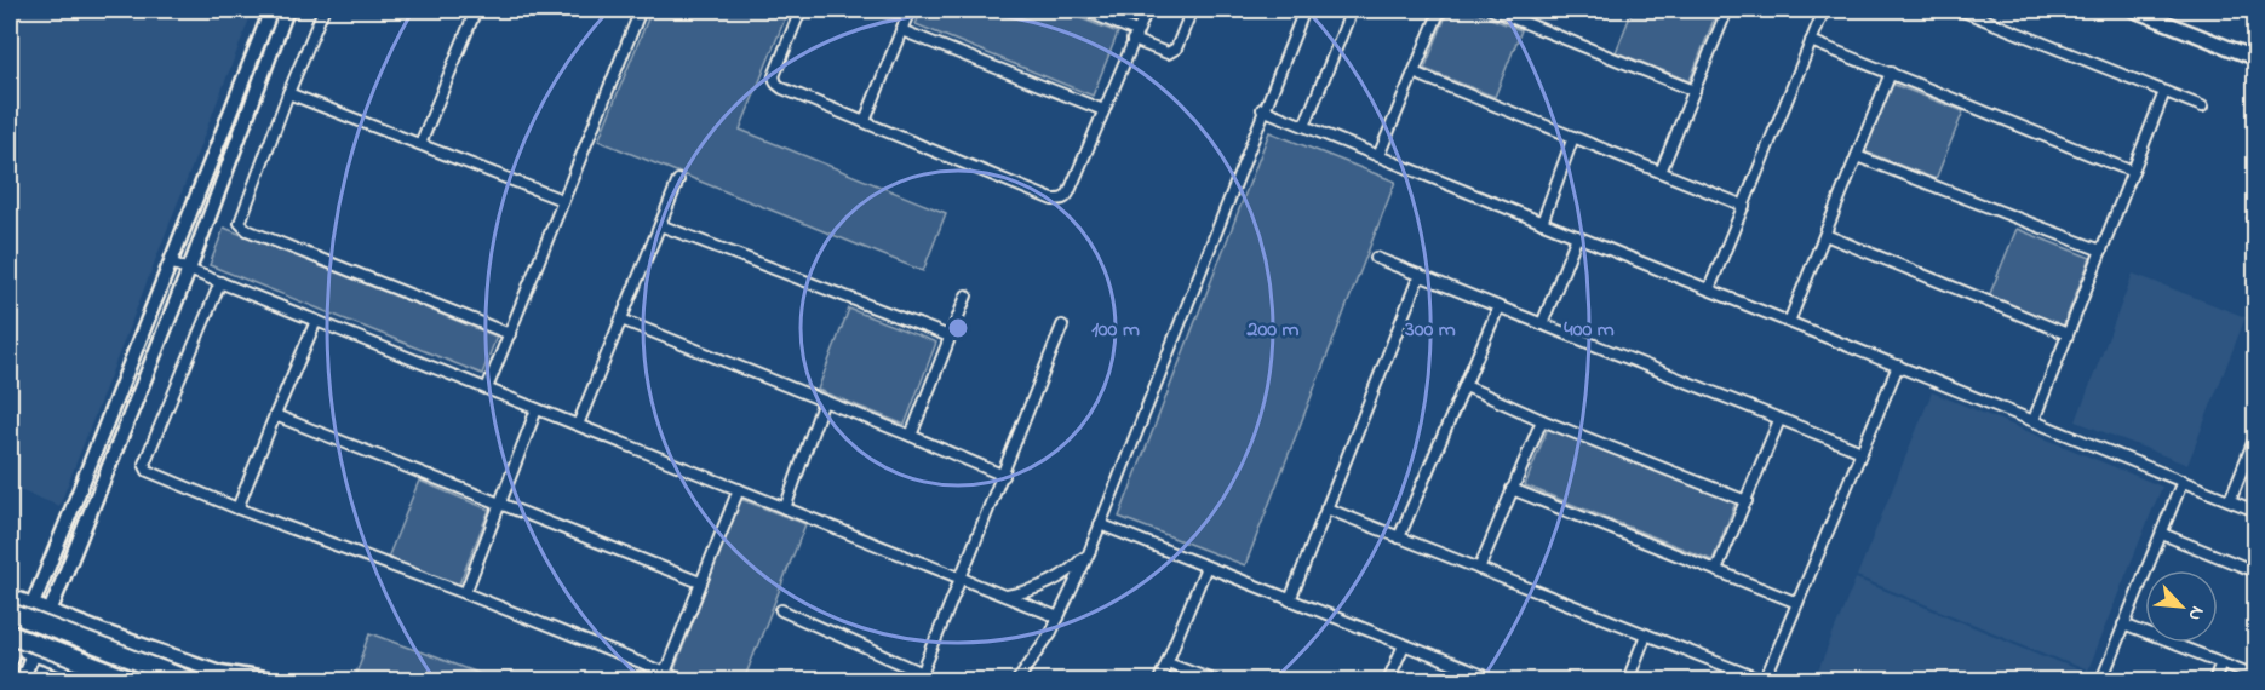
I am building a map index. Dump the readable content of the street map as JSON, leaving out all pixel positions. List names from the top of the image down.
{
  "north": "bottom right",
  "rings": [
    "100 m",
    "200 m",
    "300 m",
    "400 m"
  ]
}
